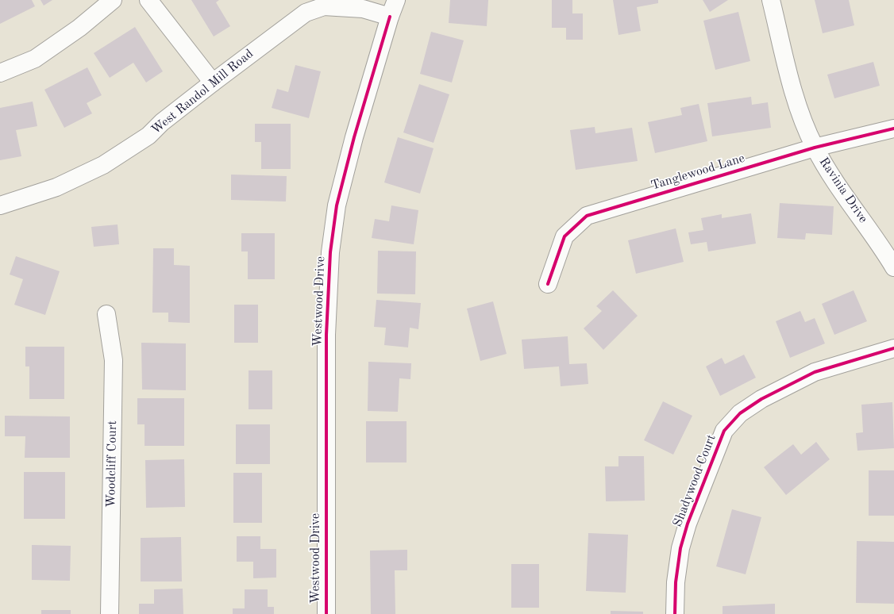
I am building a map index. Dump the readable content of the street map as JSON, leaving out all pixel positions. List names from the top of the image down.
{
  "streets": {
    "street": [
      "West Randol Mill Road",
      "Tanglewood Lane",
      "Ravinia Drive",
      "Westwood Drive",
      "Woodcliff Court",
      "Shadywood Court"
    ]
  },
  "crossings": [
    ["West Randol Mill Road", "Westwood Drive"],
    ["Tanglewood Lane", "Ravinia Drive"]
  ]
}
